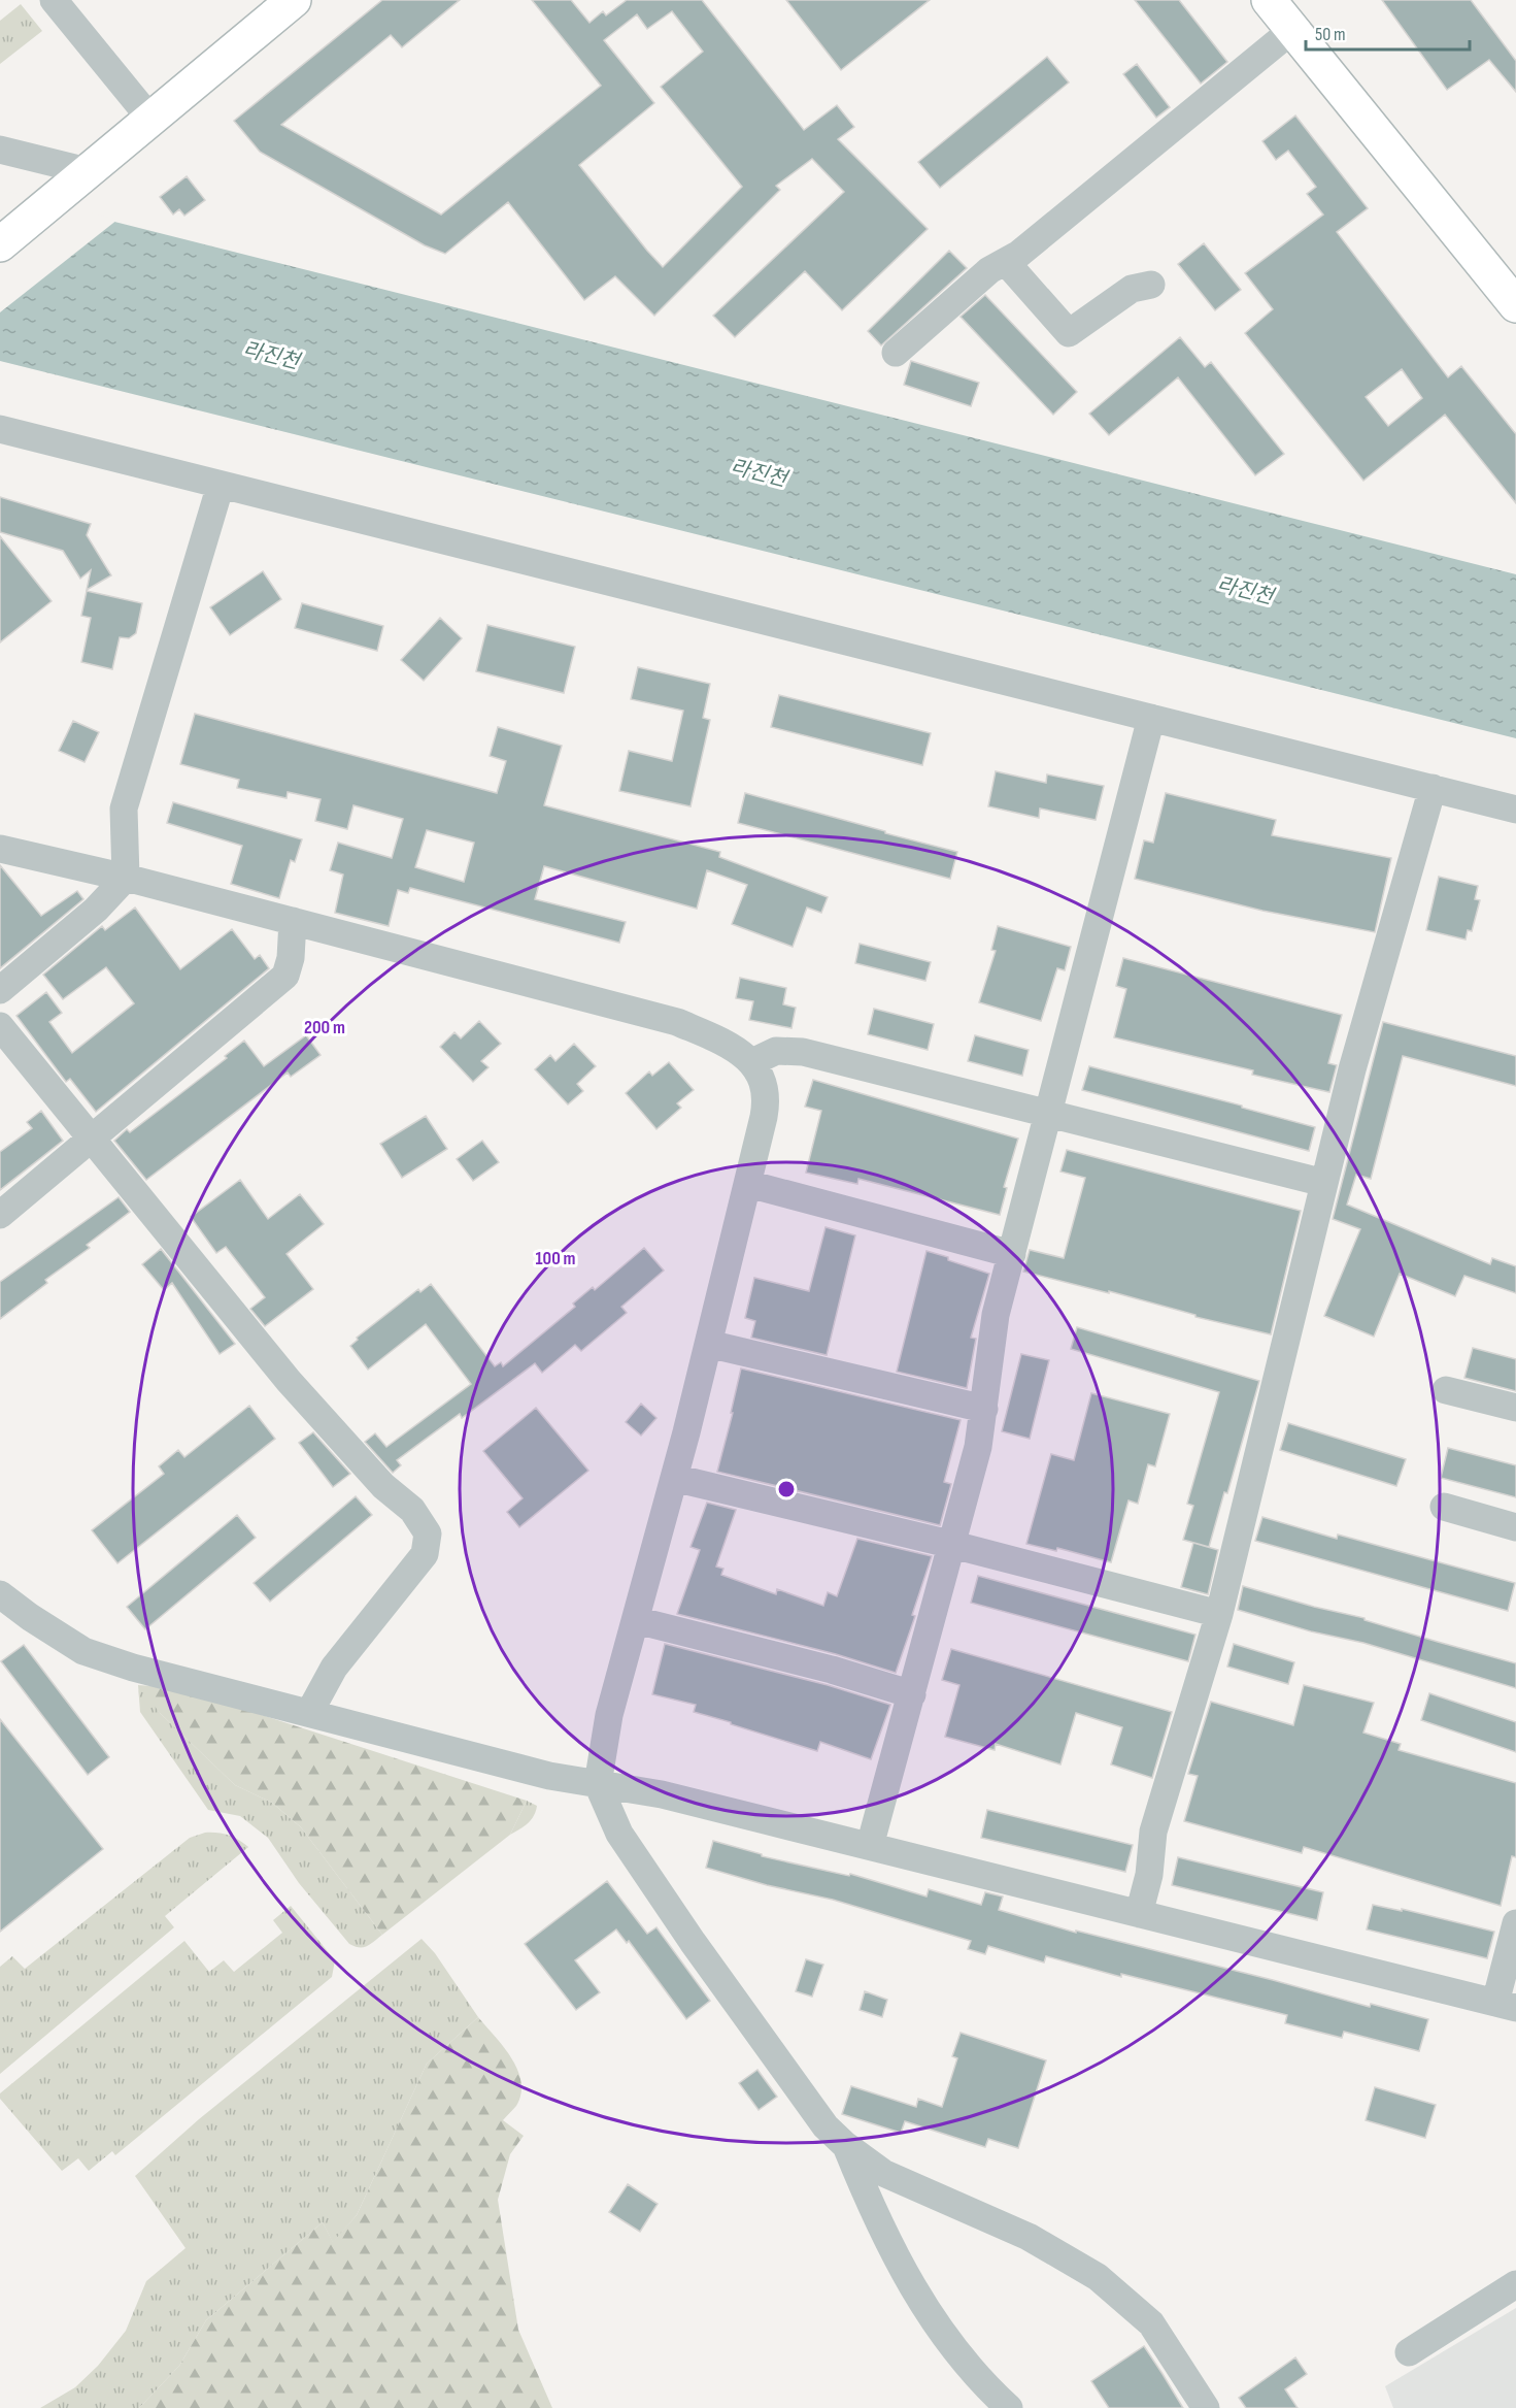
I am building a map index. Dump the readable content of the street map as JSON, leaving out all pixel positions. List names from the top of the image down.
{
  "water": ["라진천"],
  "scale_bar": "50 m",
  "rings": ["200 m", "100 m"]
}
